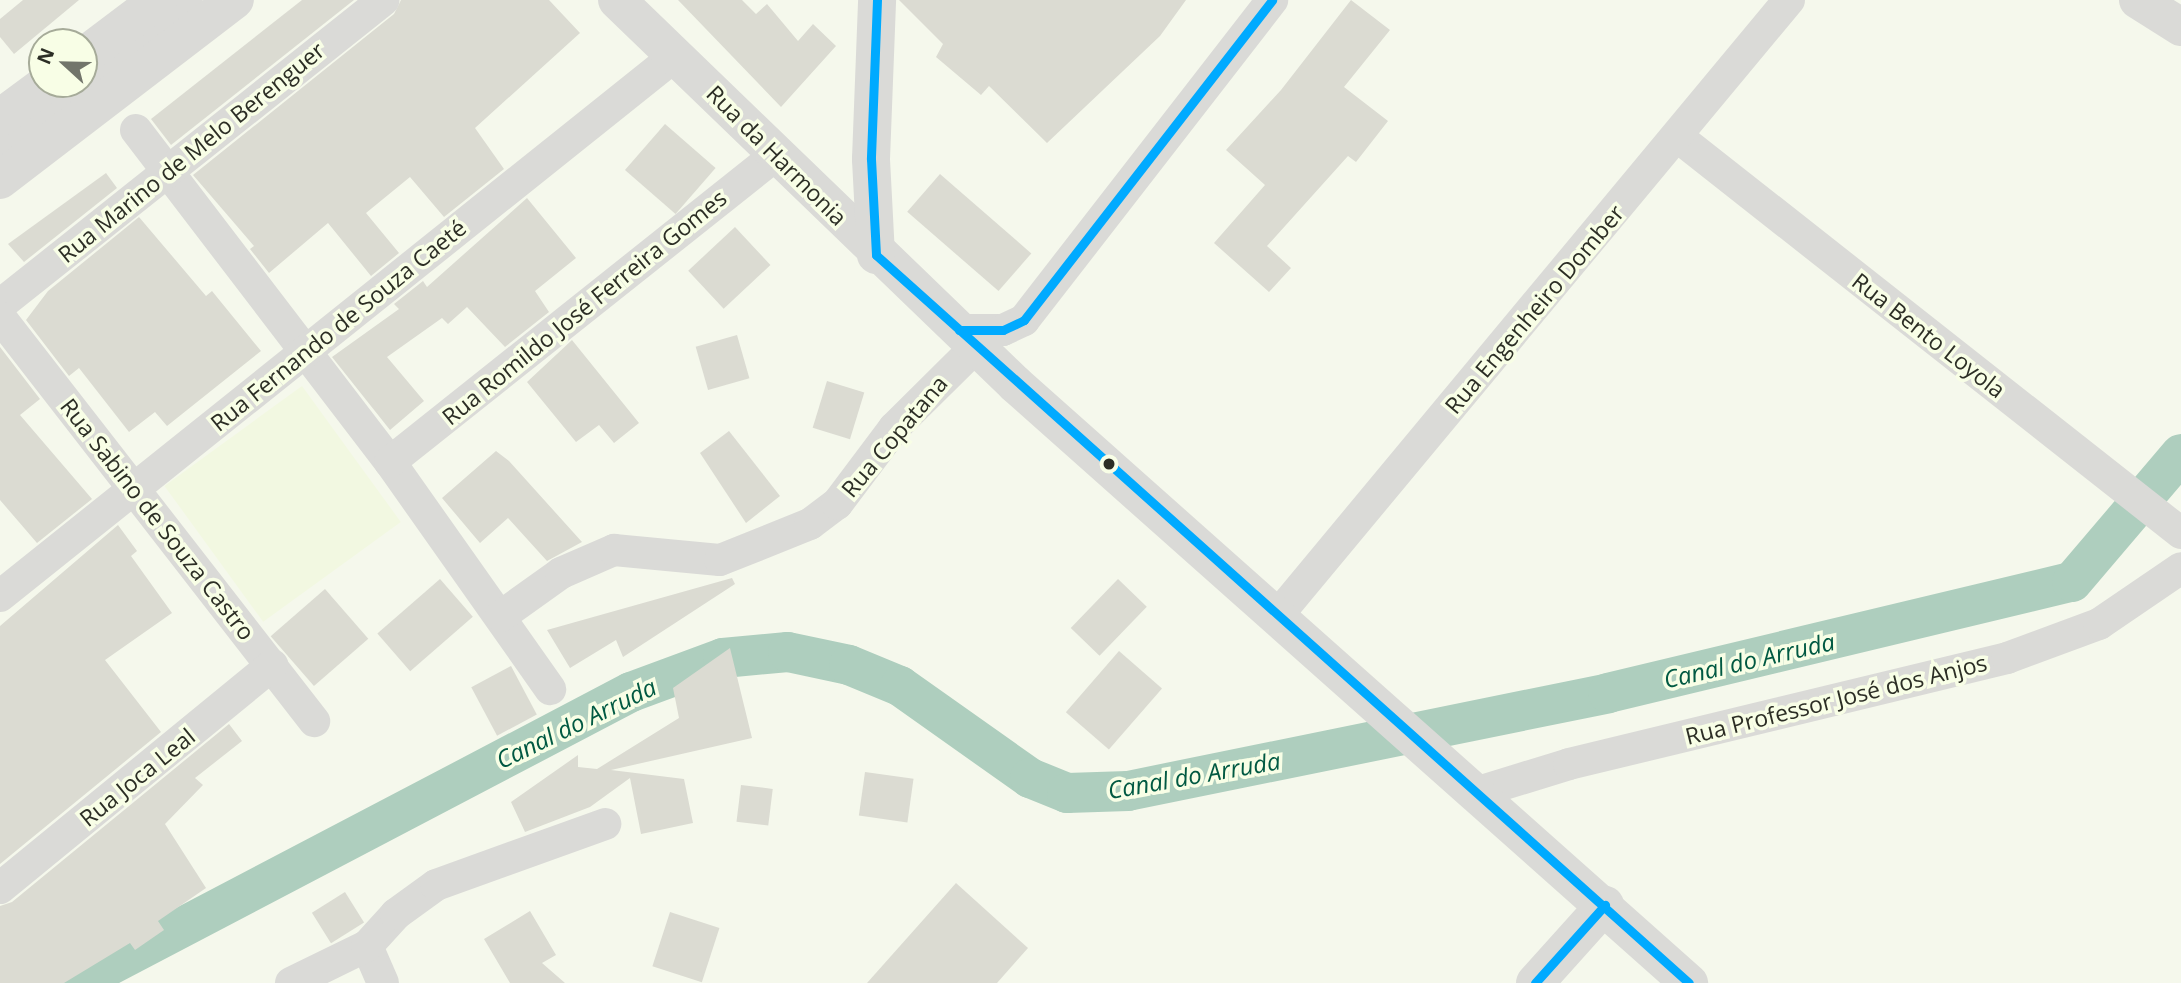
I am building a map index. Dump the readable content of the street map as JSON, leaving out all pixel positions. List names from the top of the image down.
{
  "streets": {
    "main road": ["Rua da Harmonia"],
    "street": [
      "Rua Marino de Melo Berenguer",
      "Rua Romildo José Ferreira Gomes",
      "Rua Engenheiro Domber",
      "Rua Fernando de Souza Caeté",
      "Rua Bento Loyola",
      "Rua Copatana",
      "Rua Sabino de Souza Castro",
      "Rua Professor José dos Anjos",
      "Rua Joca Leal"
    ]
  },
  "crossings": [
    ["Rua da Harmonia", "Rua Romildo José Ferreira Gomes"],
    ["Rua da Harmonia", "Rua Engenheiro Domber"],
    ["Rua da Harmonia", "Rua Fernando de Souza Caeté"],
    ["Rua da Harmonia", "Rua Copatana"],
    ["Rua da Harmonia", "Rua Professor José dos Anjos"],
    ["Rua Engenheiro Domber", "Rua Bento Loyola"],
    ["Rua Fernando de Souza Caeté", "Rua Sabino de Souza Castro"],
    ["Rua Sabino de Souza Castro", "Rua Joca Leal"]
  ],
  "water": ["Canal do Arruda"],
  "north": "left"
}
